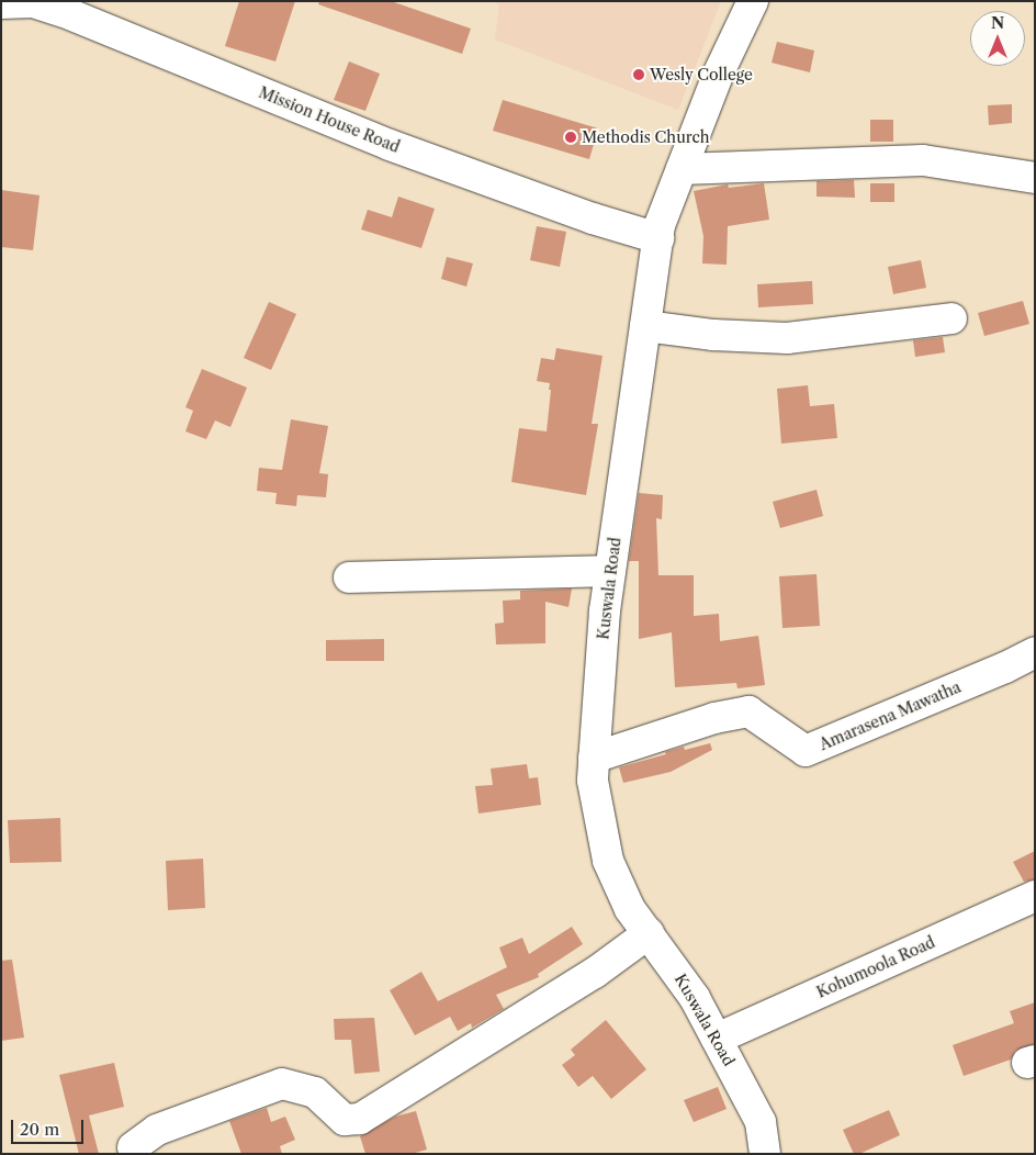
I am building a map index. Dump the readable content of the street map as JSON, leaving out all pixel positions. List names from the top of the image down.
{
  "streets": {
    "street": [
      "Mission House Road",
      "Kuswala Road",
      "Amarasena Mawatha",
      "Kohumoola Road"
    ]
  },
  "crossings": [
    ["Mission House Road", "Kuswala Road"],
    ["Kuswala Road", "Amarasena Mawatha"],
    ["Kuswala Road", "Kohumoola Road"]
  ],
  "places": ["Wesly College", "Methodis Church"],
  "scale_bar": "20 m",
  "north": "top"
}
